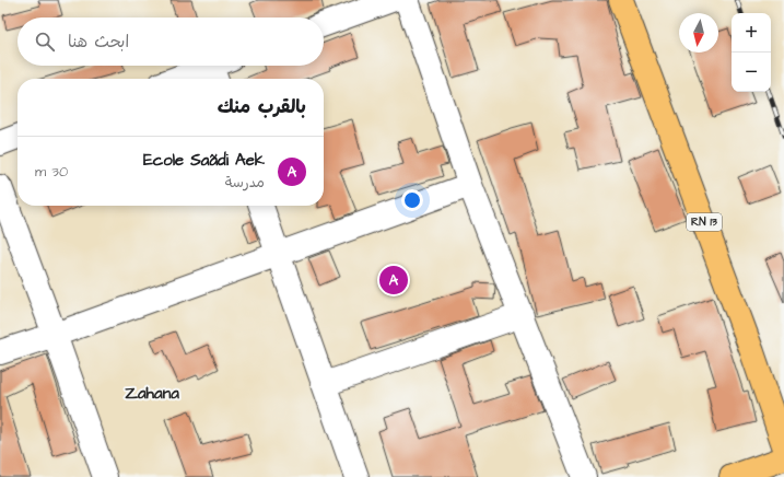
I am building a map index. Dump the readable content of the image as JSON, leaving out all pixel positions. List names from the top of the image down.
{
  "streets": {
    "main road": ["RN 13"]
  },
  "districts": ["Zahana"],
  "north": "bottom",
  "page": {
    "map_buttons": ["+", "−"],
    "search": "ابحث هنا",
    "heading": "بالقرب منك",
    "list": [
      {
        "mark": "A",
        "name": "Ecole Saãdi Aek",
        "note": "مدرسة",
        "value": "30 m"
      }
    ],
    "pins": "A"
  }
}
